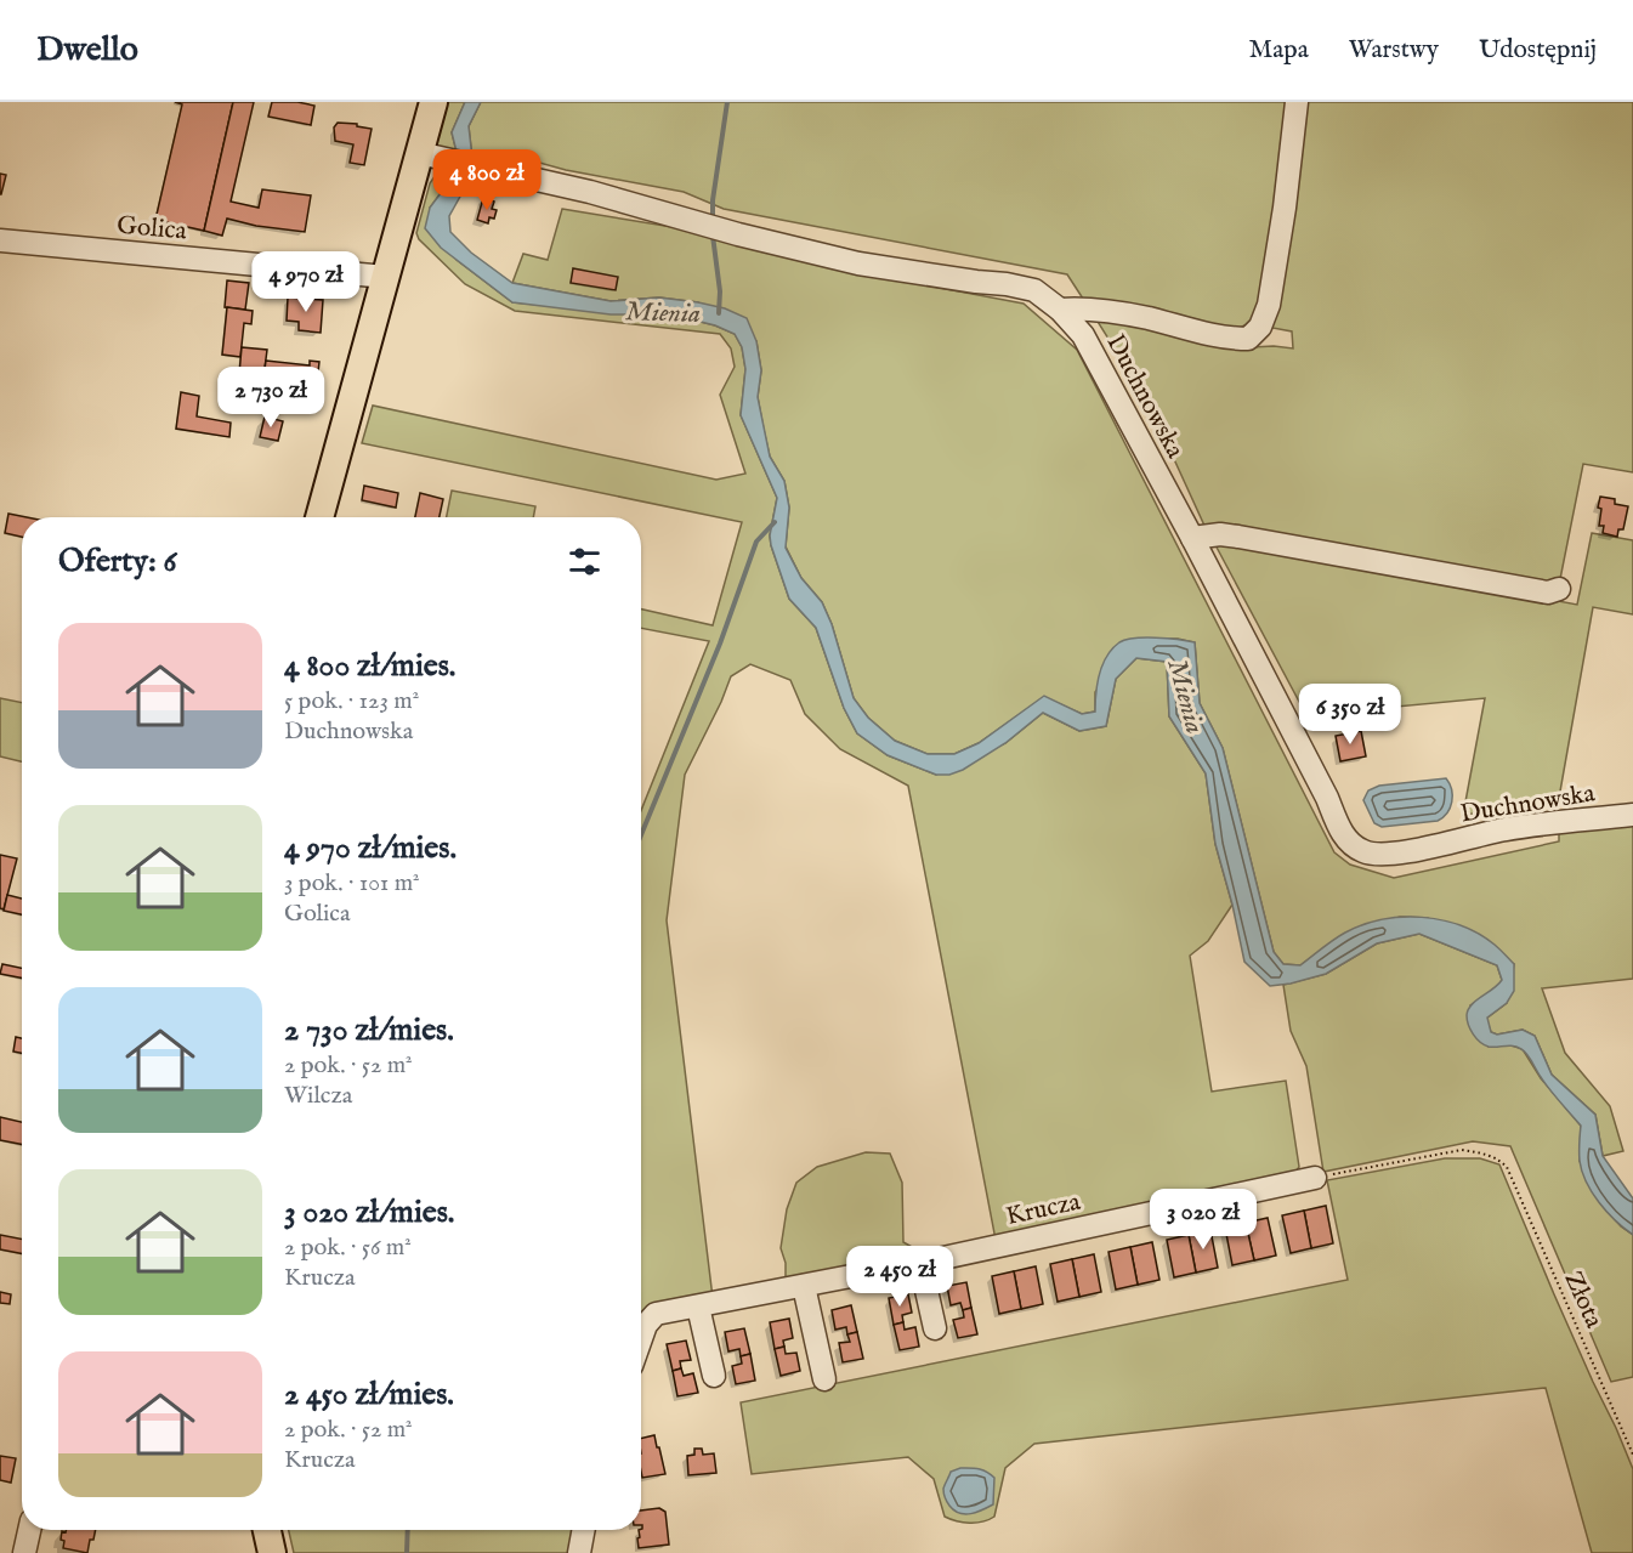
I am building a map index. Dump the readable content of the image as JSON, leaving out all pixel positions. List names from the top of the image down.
{
  "streets": {
    "street": ["Golica", "Duchnowska", "Krucza"],
    "path": ["Złota"]
  },
  "crossings": [
    ["Krucza", "Złota"]
  ],
  "water": ["Mienia"],
  "page": {
    "header": "Dwello",
    "nav": ["Mapa", "Warstwy", "Udostępnij"],
    "price": [
      "4 800 zł",
      "4 970 zł",
      "2 730 zł",
      "6 350 zł",
      "3 020 zł",
      "2 450 zł"
    ],
    "heading": "Oferty: 6",
    "list": [
      {
        "name": "4 800 zł/mies.",
        "note": "5 pok. · 123 m² · Duchnowska"
      },
      {
        "name": "4 970 zł/mies.",
        "note": "3 pok. · 101 m² · Golica"
      },
      {
        "name": "2 730 zł/mies.",
        "note": "2 pok. · 52 m² · Wilcza"
      },
      {
        "name": "3 020 zł/mies.",
        "note": "2 pok. · 56 m² · Krucza"
      },
      {
        "name": "2 450 zł/mies.",
        "note": "2 pok. · 52 m² · Krucza"
      }
    ]
  }
}
